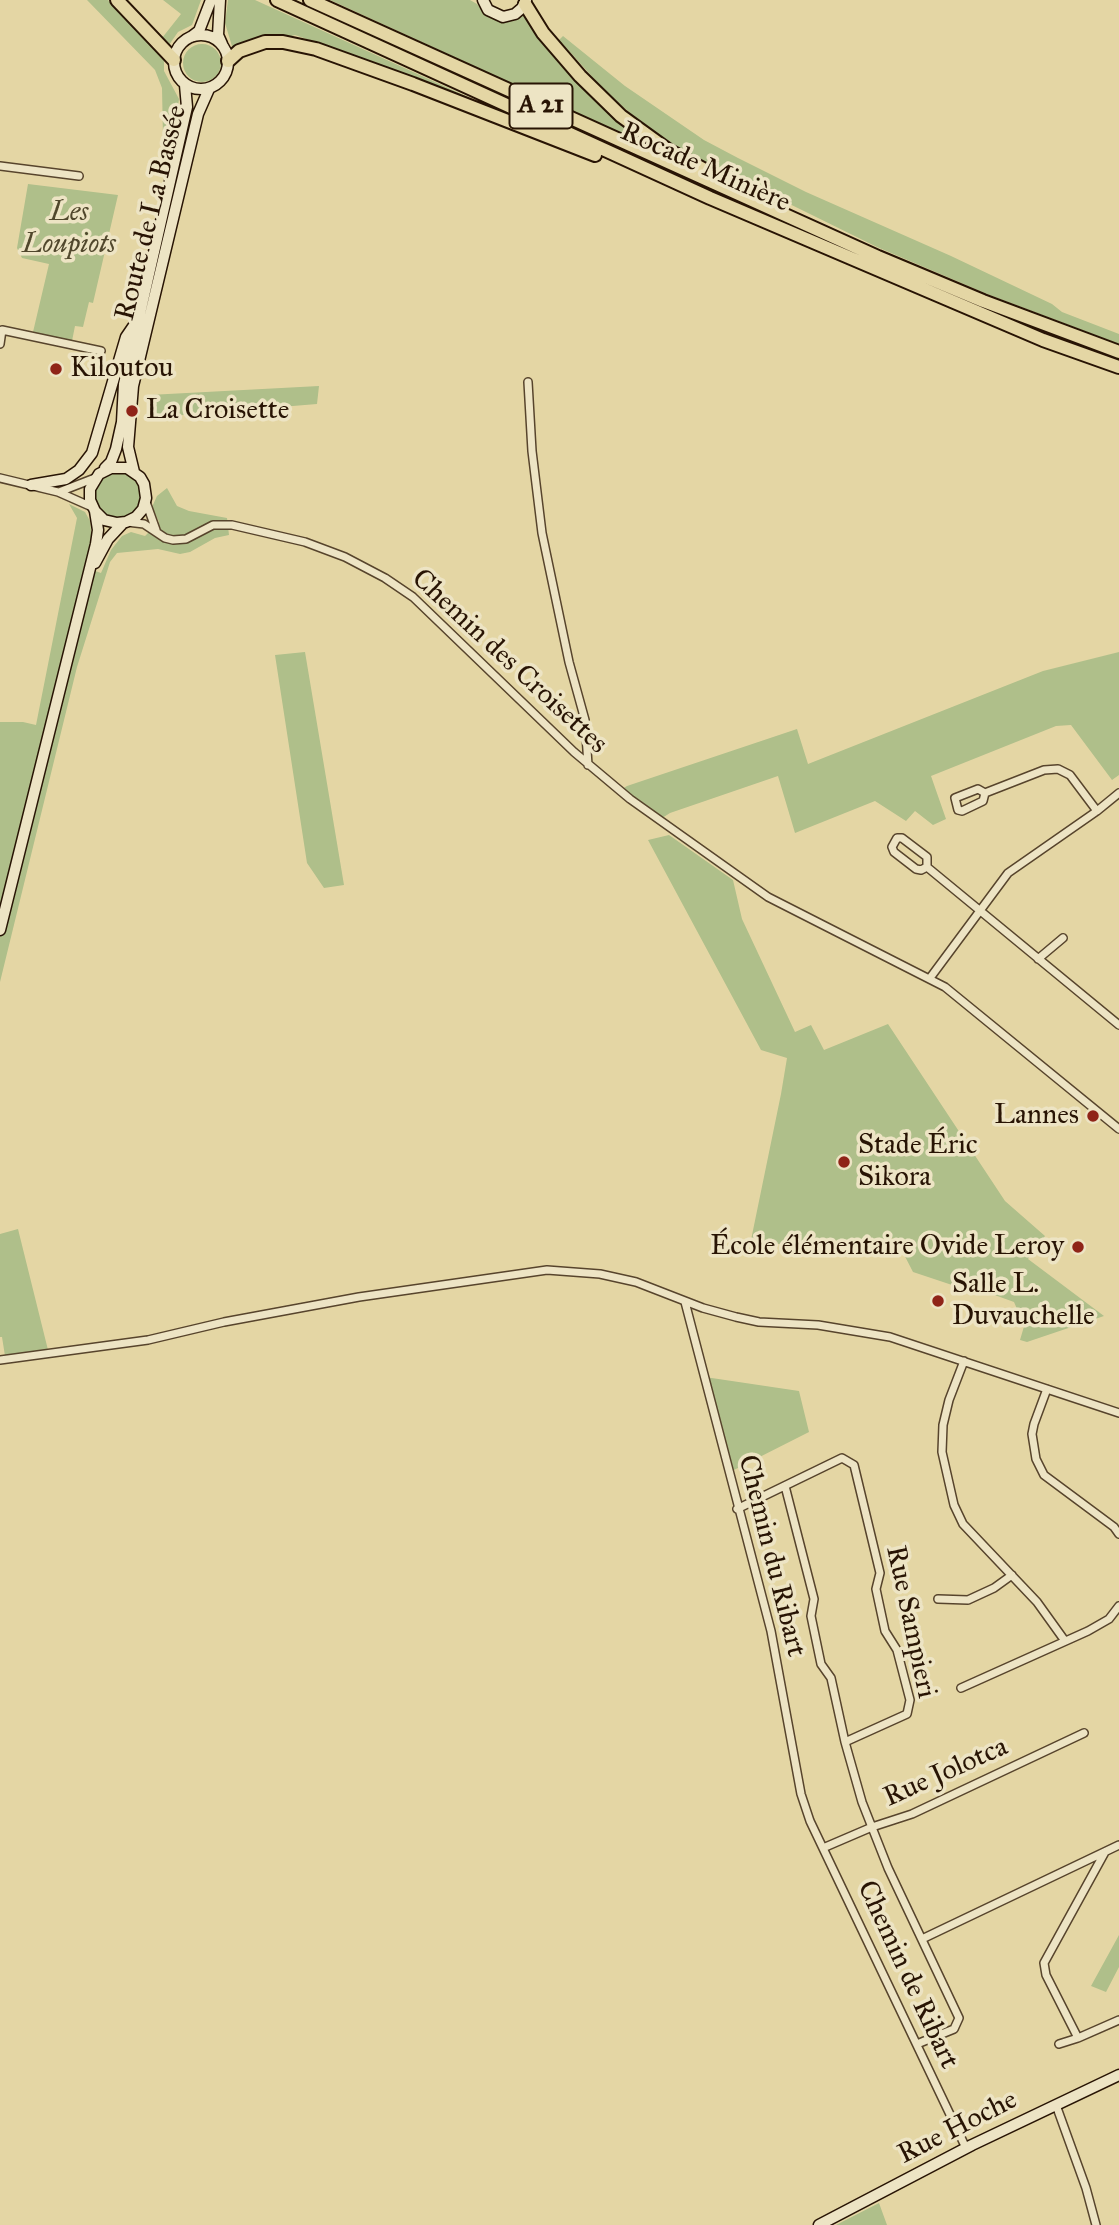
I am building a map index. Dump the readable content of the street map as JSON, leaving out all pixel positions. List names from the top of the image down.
{
  "streets": {
    "highway": ["A 21", "Rocade Minière"],
    "main road": ["Route de La Bassée", "Rue Hoche"],
    "street": [
      "Chemin des Croisettes",
      "Chemin du Ribart",
      "Rue Sampieri",
      "Rue Jolotca",
      "Chemin de Ribart"
    ]
  },
  "crossings": [
    ["Route de La Bassée", "Chemin des Croisettes"],
    ["Chemin du Ribart", "Rue Sampieri"],
    ["Chemin du Ribart", "Chemin de Ribart"],
    ["Rue Jolotca", "Chemin de Ribart"],
    ["Chemin de Ribart", "Rue Hoche"]
  ],
  "parks": ["Les Loupiots"],
  "places": [
    "Kiloutou",
    "La Croisette",
    "Lannes",
    "Stade Éric Sikora",
    "École élémentaire Ovide Leroy",
    "Salle L. Duvauchelle"
  ]
}
